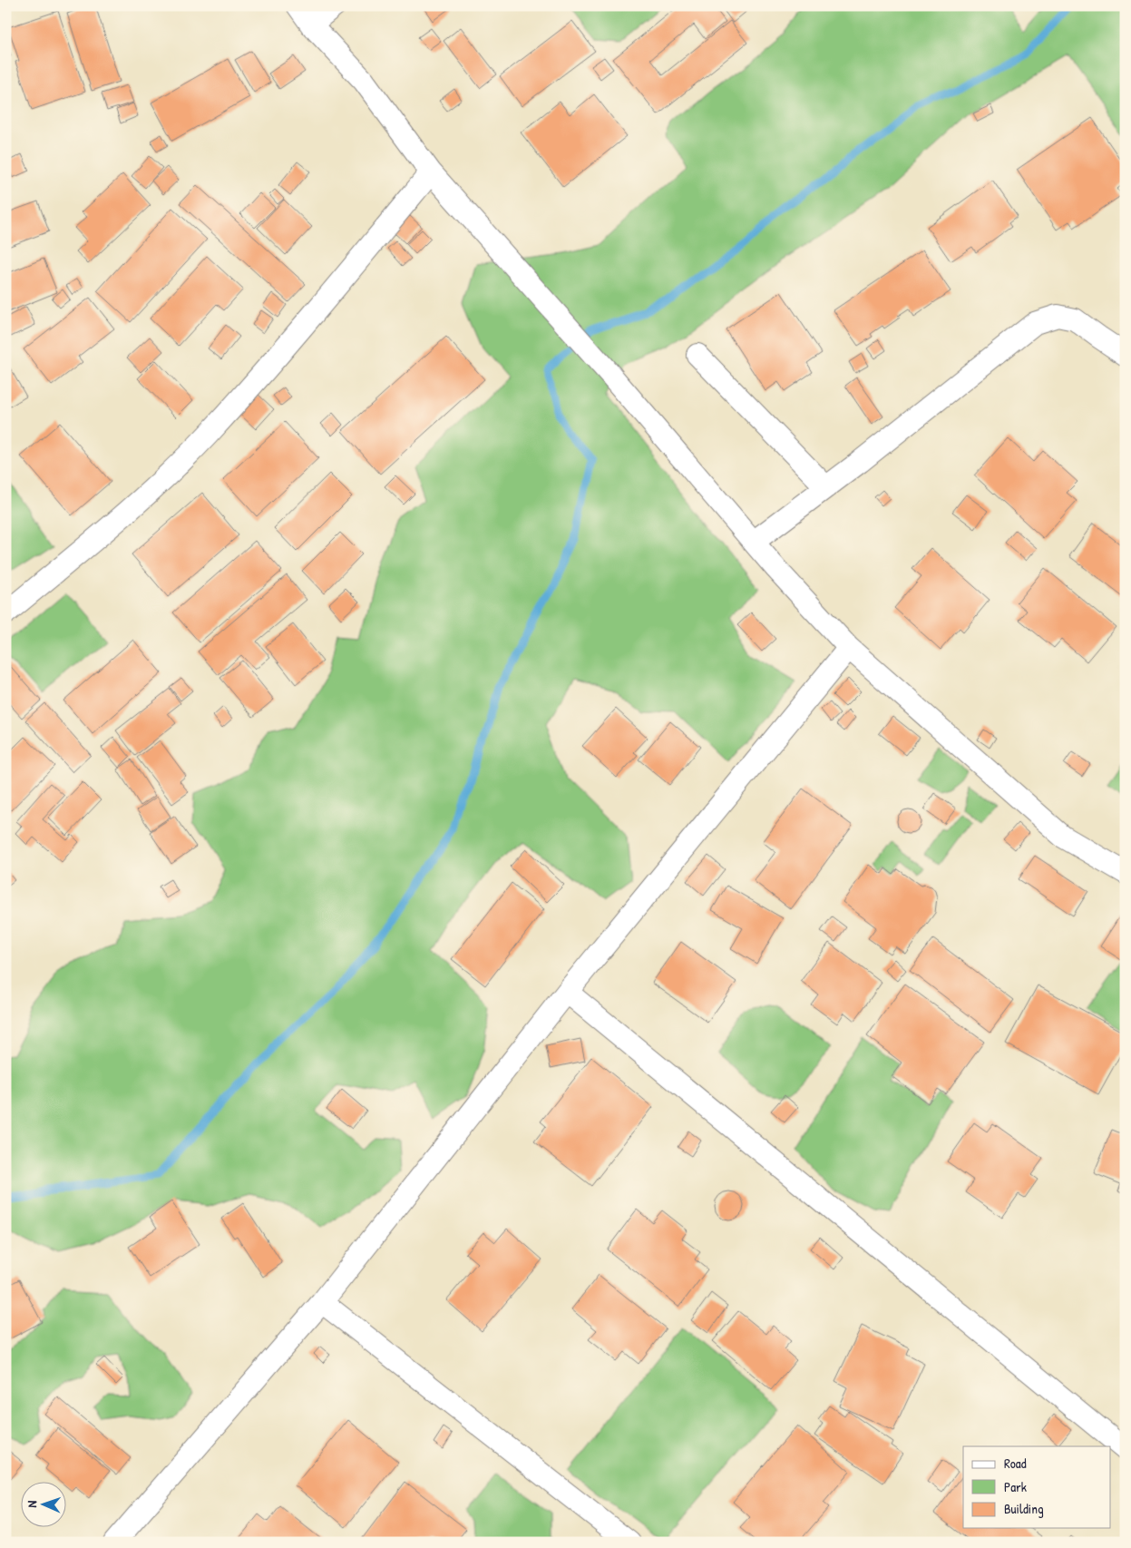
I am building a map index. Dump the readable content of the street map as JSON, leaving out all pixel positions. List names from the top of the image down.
{
  "legend": ["Road", "Park", "Building"],
  "north": "left"
}
